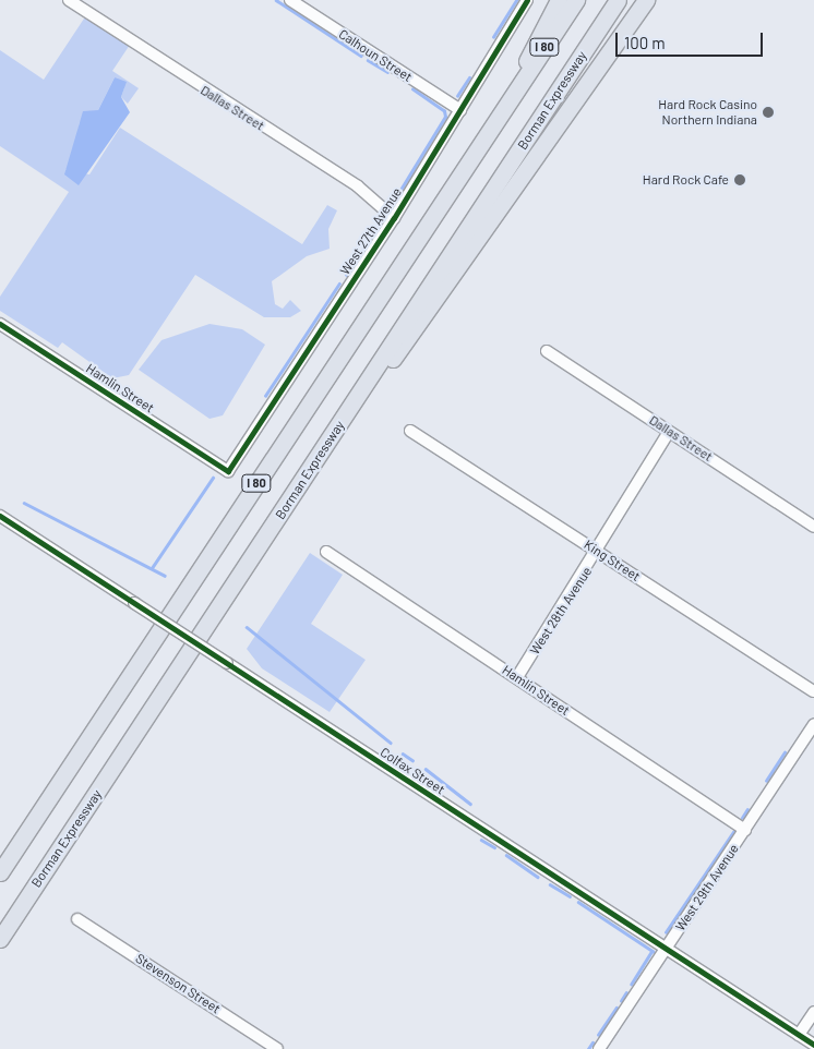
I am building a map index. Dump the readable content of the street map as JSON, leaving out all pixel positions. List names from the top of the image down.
{
  "streets": {
    "highway": ["I 80", "Borman Expressway"],
    "street": [
      "Calhoun Street",
      "Dallas Street",
      "West 27th Avenue",
      "Hamlin Street",
      "King Street",
      "West 28th Avenue",
      "Colfax Street",
      "West 29th Avenue",
      "Stevenson Street"
    ]
  },
  "crossings": [
    ["Calhoun Street", "West 27th Avenue"],
    ["Dallas Street", "West 27th Avenue"],
    ["Dallas Street", "West 28th Avenue"],
    ["West 27th Avenue", "Hamlin Street"],
    ["Hamlin Street", "West 28th Avenue"],
    ["Hamlin Street", "West 29th Avenue"],
    ["King Street", "West 28th Avenue"],
    ["Colfax Street", "West 29th Avenue"]
  ],
  "places": ["Hard Rock Casino Northern Indiana", "Hard Rock Cafe"],
  "scale_bar": "100 m"
}
